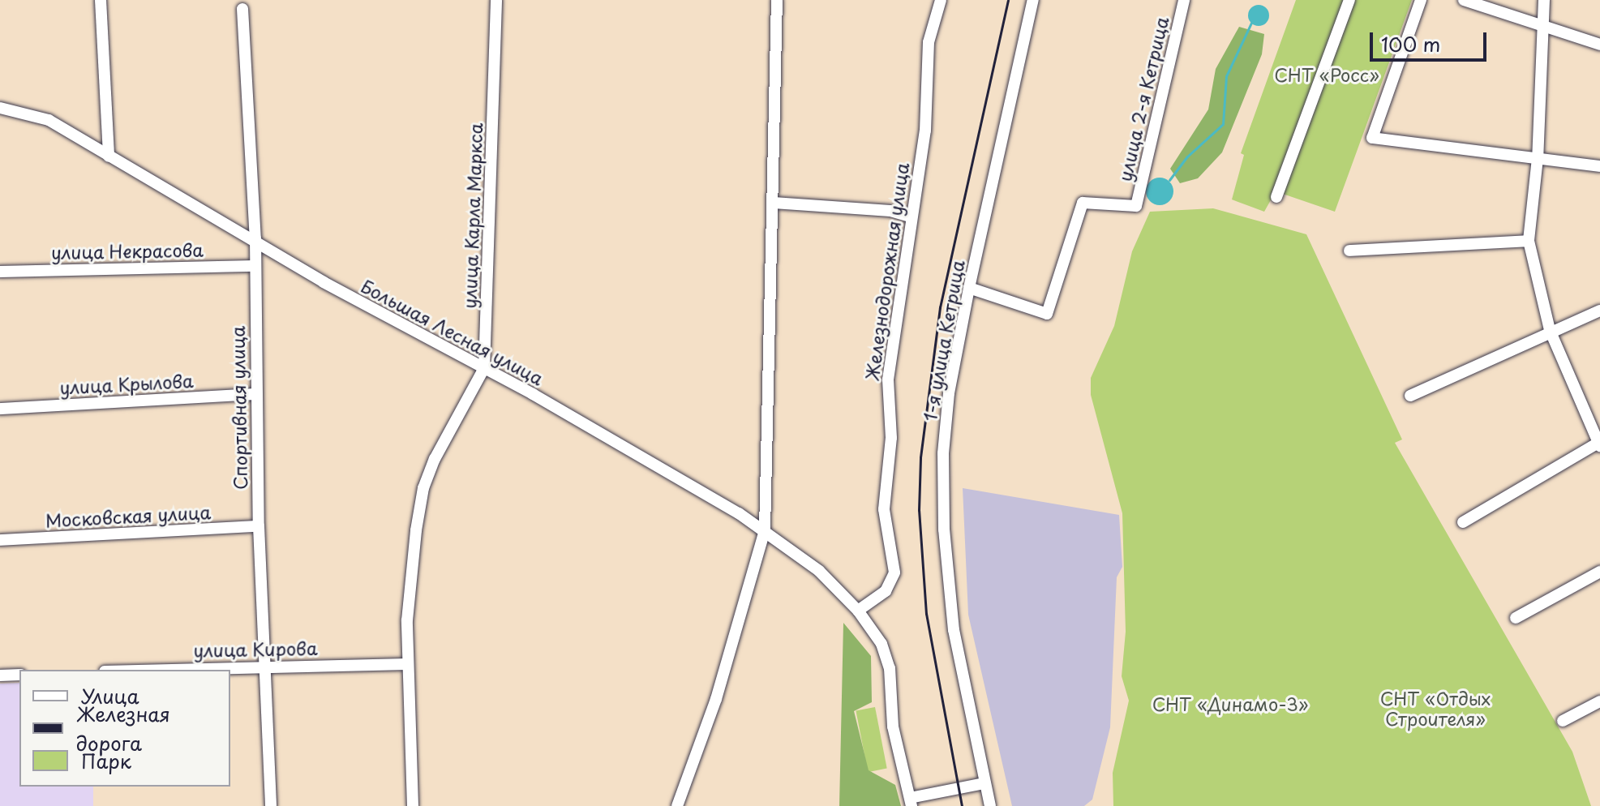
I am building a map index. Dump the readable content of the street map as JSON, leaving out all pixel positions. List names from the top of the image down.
{
  "streets": {
    "street": [
      "улица 2-я Кетрица",
      "улица Карла Маркса",
      "улица Некрасова",
      "Железнодорожная улица",
      "Большая Лесная улица",
      "1-я улица Кетрица",
      "улица Крылова",
      "Спортивная улица",
      "Московская улица",
      "улица Кирова"
    ]
  },
  "crossings": [
    ["улица 2-я Кетрица", "1-я улица Кетрица"],
    ["улица Карла Маркса", "Большая Лесная улица"],
    ["улица Карла Маркса", "улица Кирова"],
    ["улица Некрасова", "Спортивная улица"],
    ["Железнодорожная улица", "Большая Лесная улица"],
    ["Большая Лесная улица", "Спортивная улица"],
    ["улица Крылова", "Спортивная улица"],
    ["Спортивная улица", "Московская улица"],
    ["Спортивная улица", "улица Кирова"]
  ],
  "parks": ["СНТ «Росс»", "СНТ «Отдых Строителя»", "СНТ «Динамо-3»"],
  "legend": ["Улица", "Железная дорога", "Парк"],
  "scale_bar": "100 m"
}
